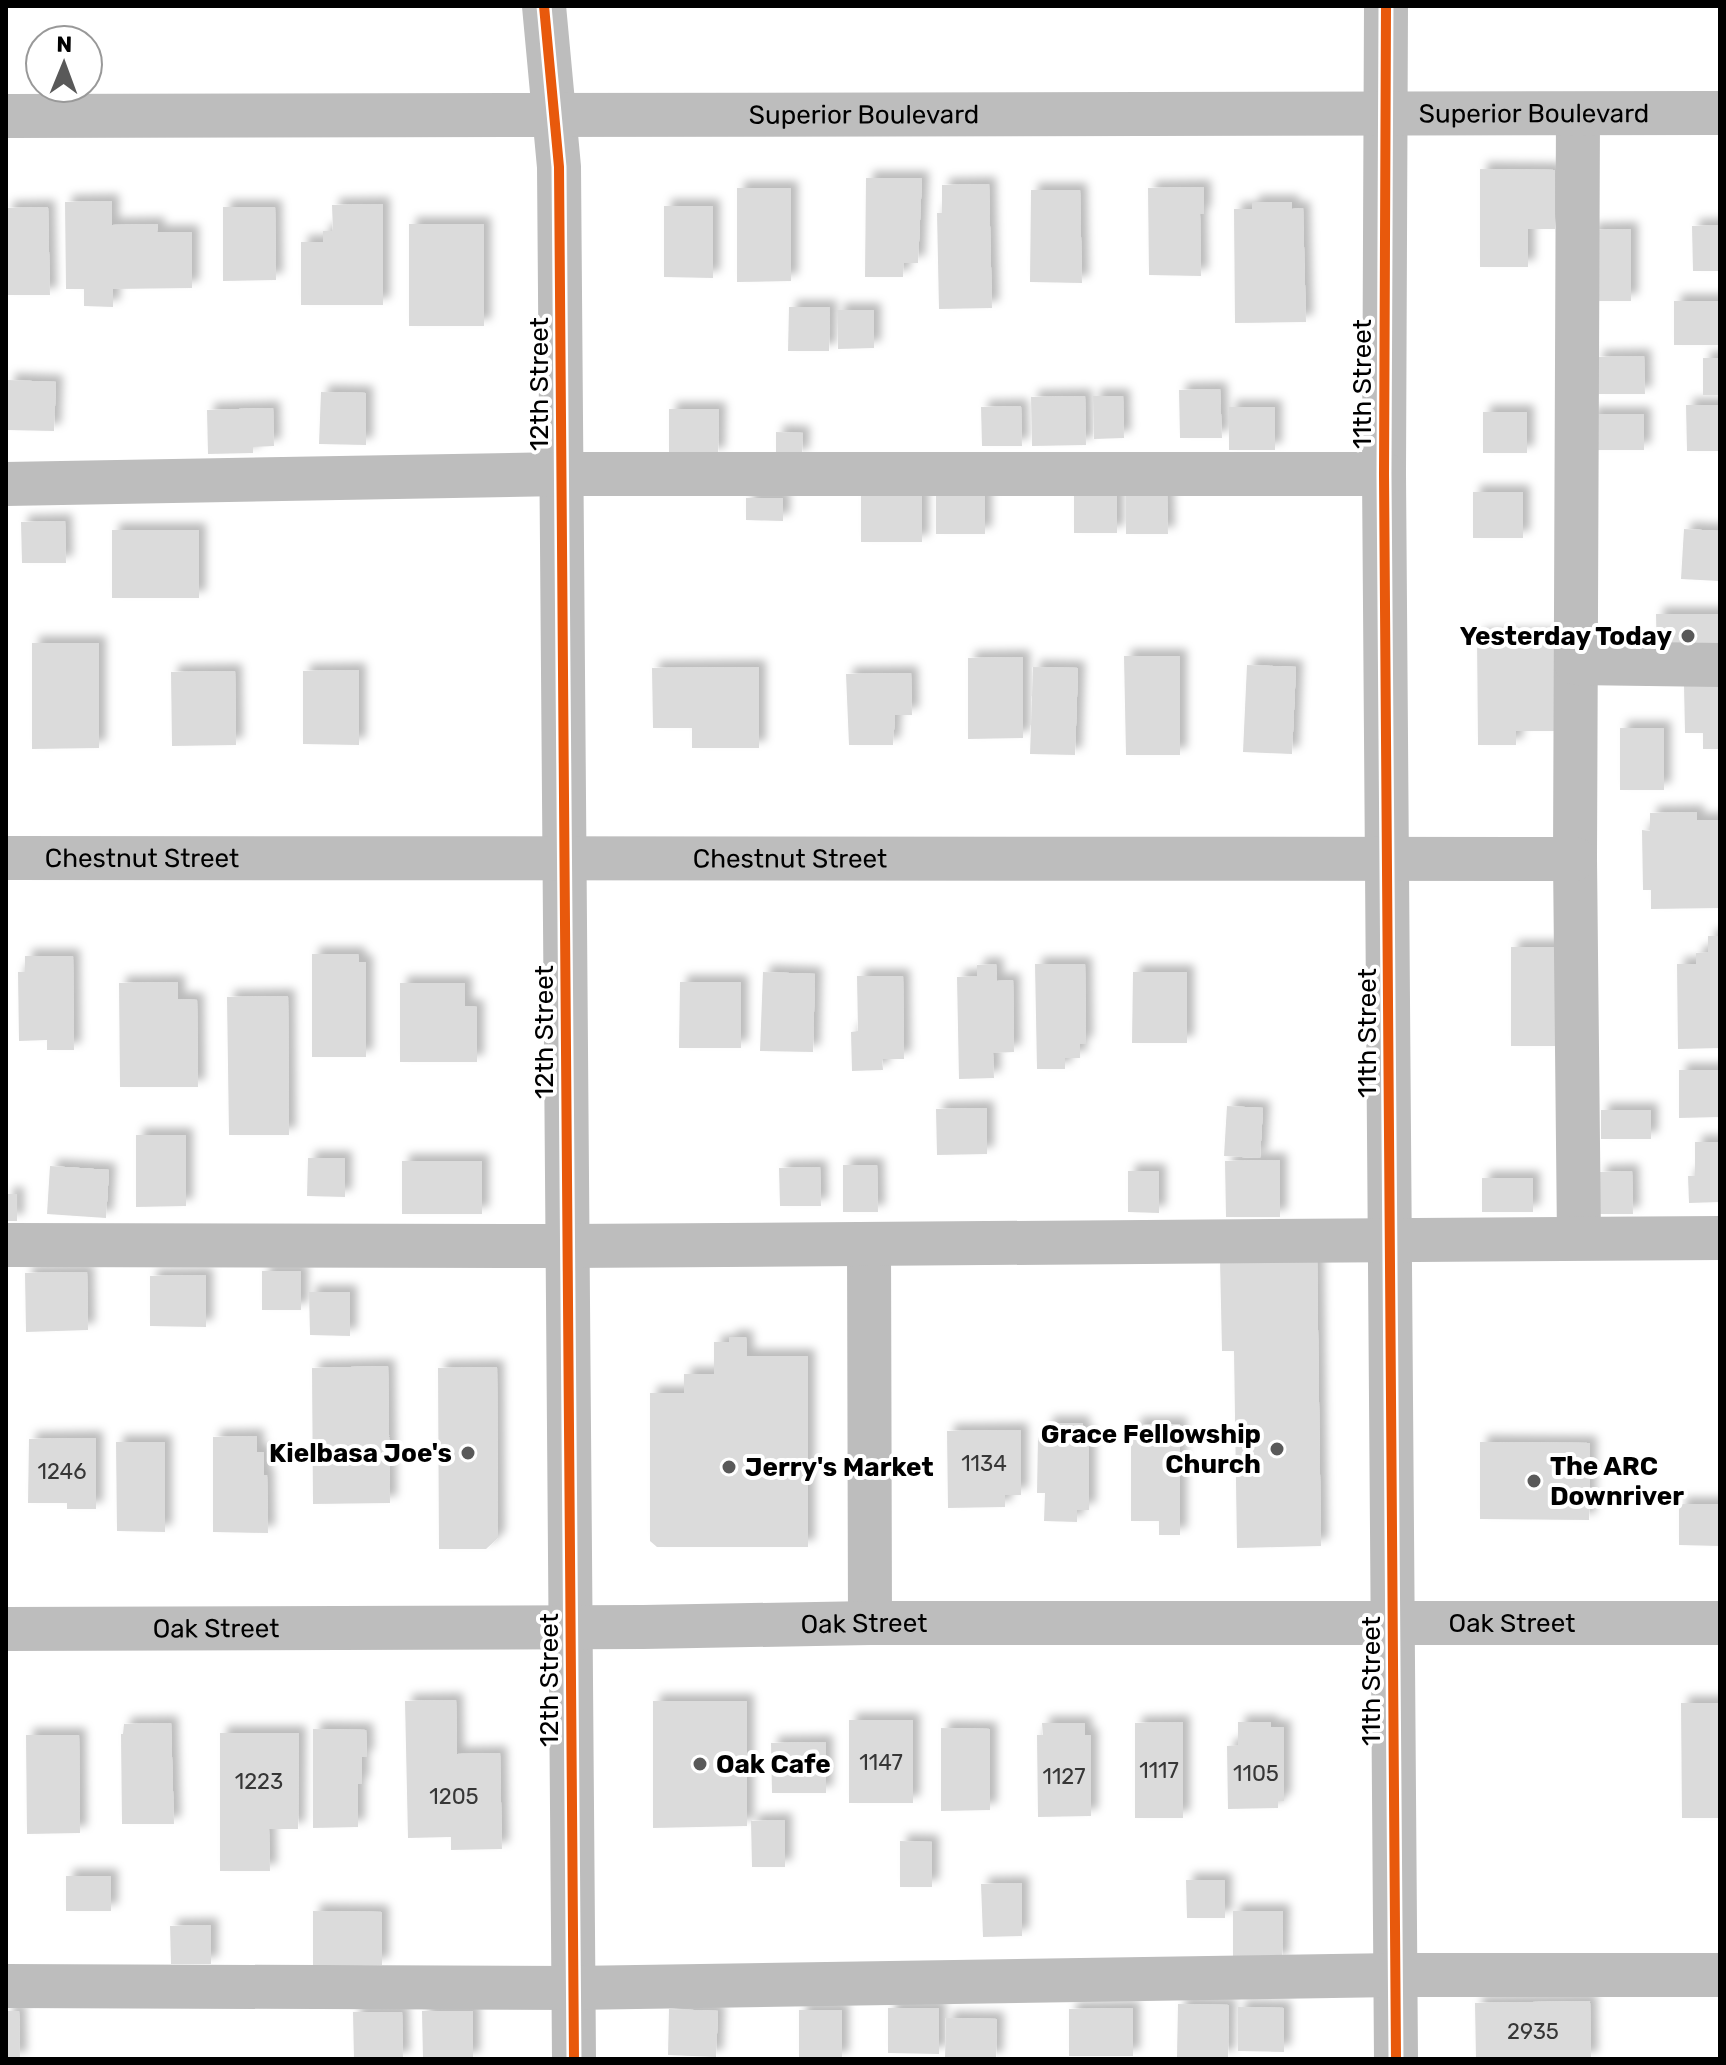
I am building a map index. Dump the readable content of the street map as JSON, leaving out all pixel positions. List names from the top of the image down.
{
  "streets": {
    "street": [
      "Superior Boulevard",
      "12th Street",
      "11th Street",
      "Chestnut Street",
      "Oak Street"
    ]
  },
  "crossings": [
    ["Superior Boulevard", "12th Street"],
    ["Superior Boulevard", "11th Street"],
    ["12th Street", "Chestnut Street"],
    ["12th Street", "Oak Street"],
    ["11th Street", "Chestnut Street"],
    ["11th Street", "Oak Street"]
  ],
  "places": [
    "Yesterday Today",
    "Grace Fellowship Church",
    "Kielbasa Joe's",
    "Jerry's Market",
    "The ARC Downriver",
    "Oak Cafe"
  ],
  "house_numbers": [
    "1134",
    "1246",
    "1147",
    "1117",
    "1105",
    "1127",
    "1223",
    "1205",
    "2935"
  ],
  "north": "top"
}
